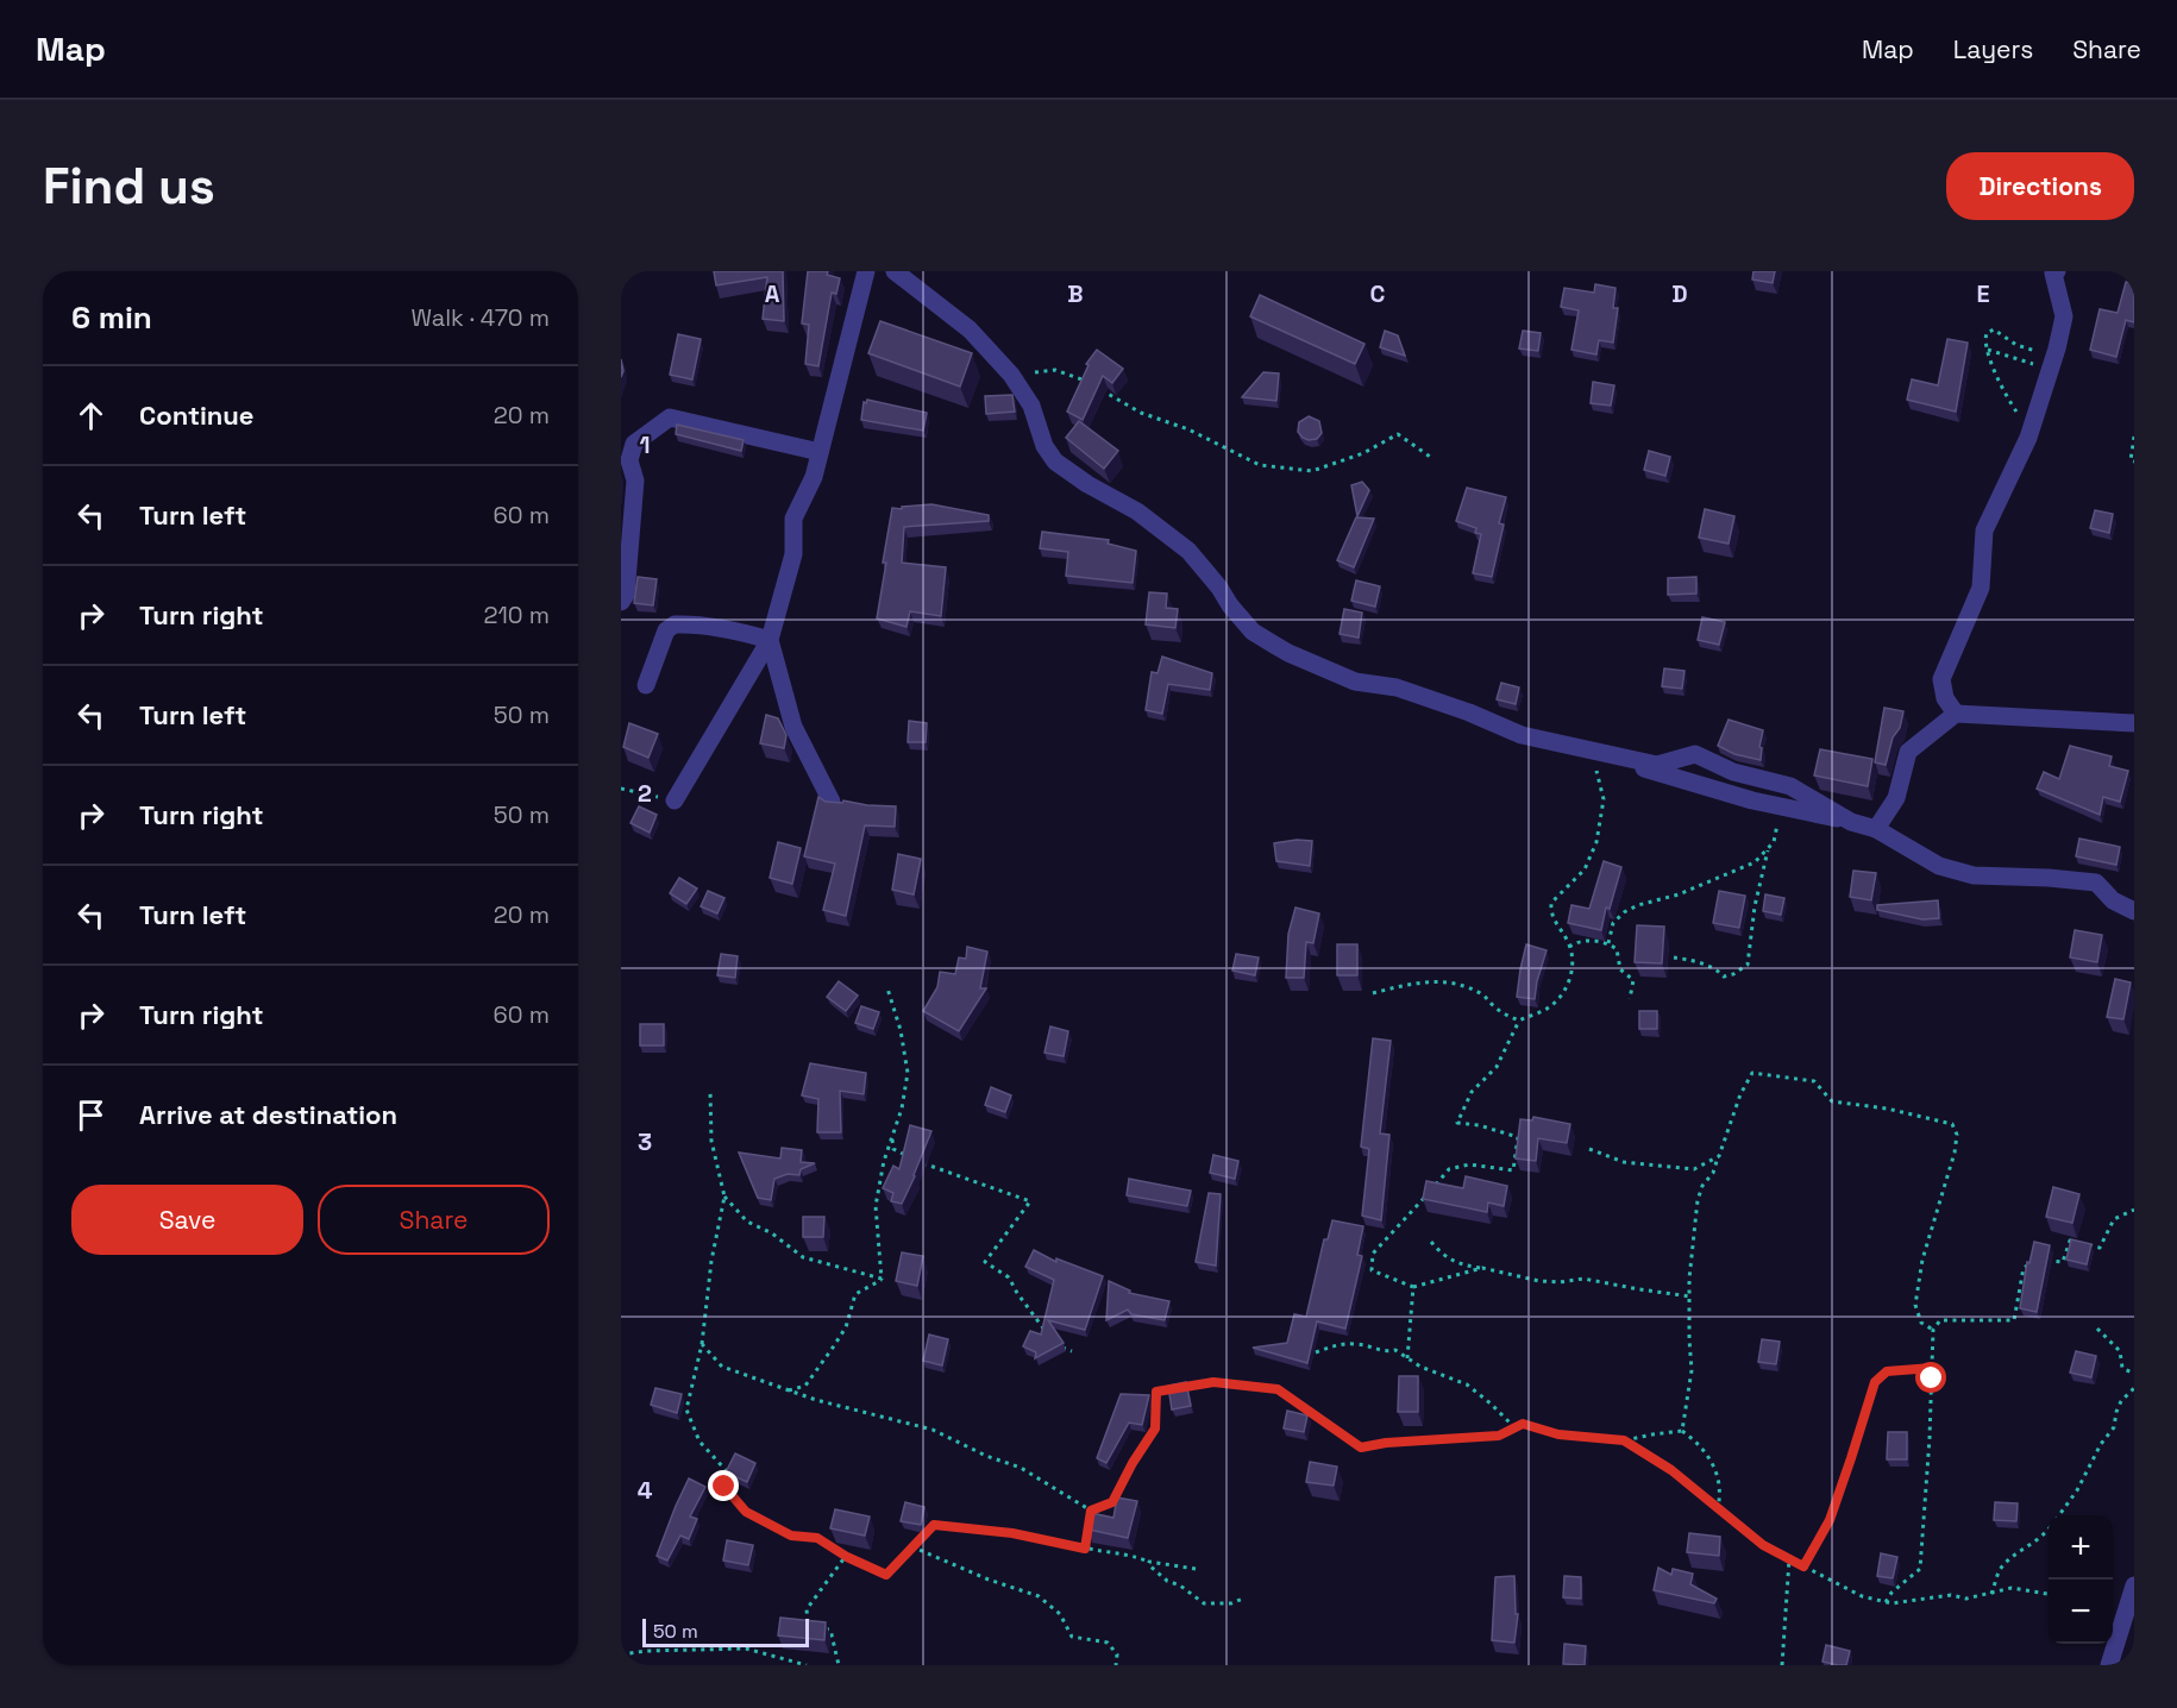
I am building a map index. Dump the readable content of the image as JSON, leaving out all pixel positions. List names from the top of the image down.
{
  "scale_bar": "50 m",
  "page": {
    "header": "Map",
    "nav": ["Map", "Layers", "Share"],
    "buttons": [
      "Directions",
      ["Save", "Share"]
    ],
    "title": "Find us",
    "heading": ["6 min", "Walk · 470 m"],
    "list": [
      ["Continue", "20 m"],
      ["Turn left", "60 m"],
      ["Turn right", "210 m"],
      ["Turn left", "50 m"],
      ["Turn right", "50 m"],
      ["Turn left", "20 m"],
      ["Turn right", "60 m"],
      "Arrive at destination"
    ],
    "map_buttons": ["+", "−"],
    "scale": "50 m"
  },
  "grid": {
    "columns": [
      "A",
      "B",
      "C",
      "D",
      "E"
    ],
    "rows": [
      "1",
      "2",
      "3",
      "4"
    ]
  }
}
